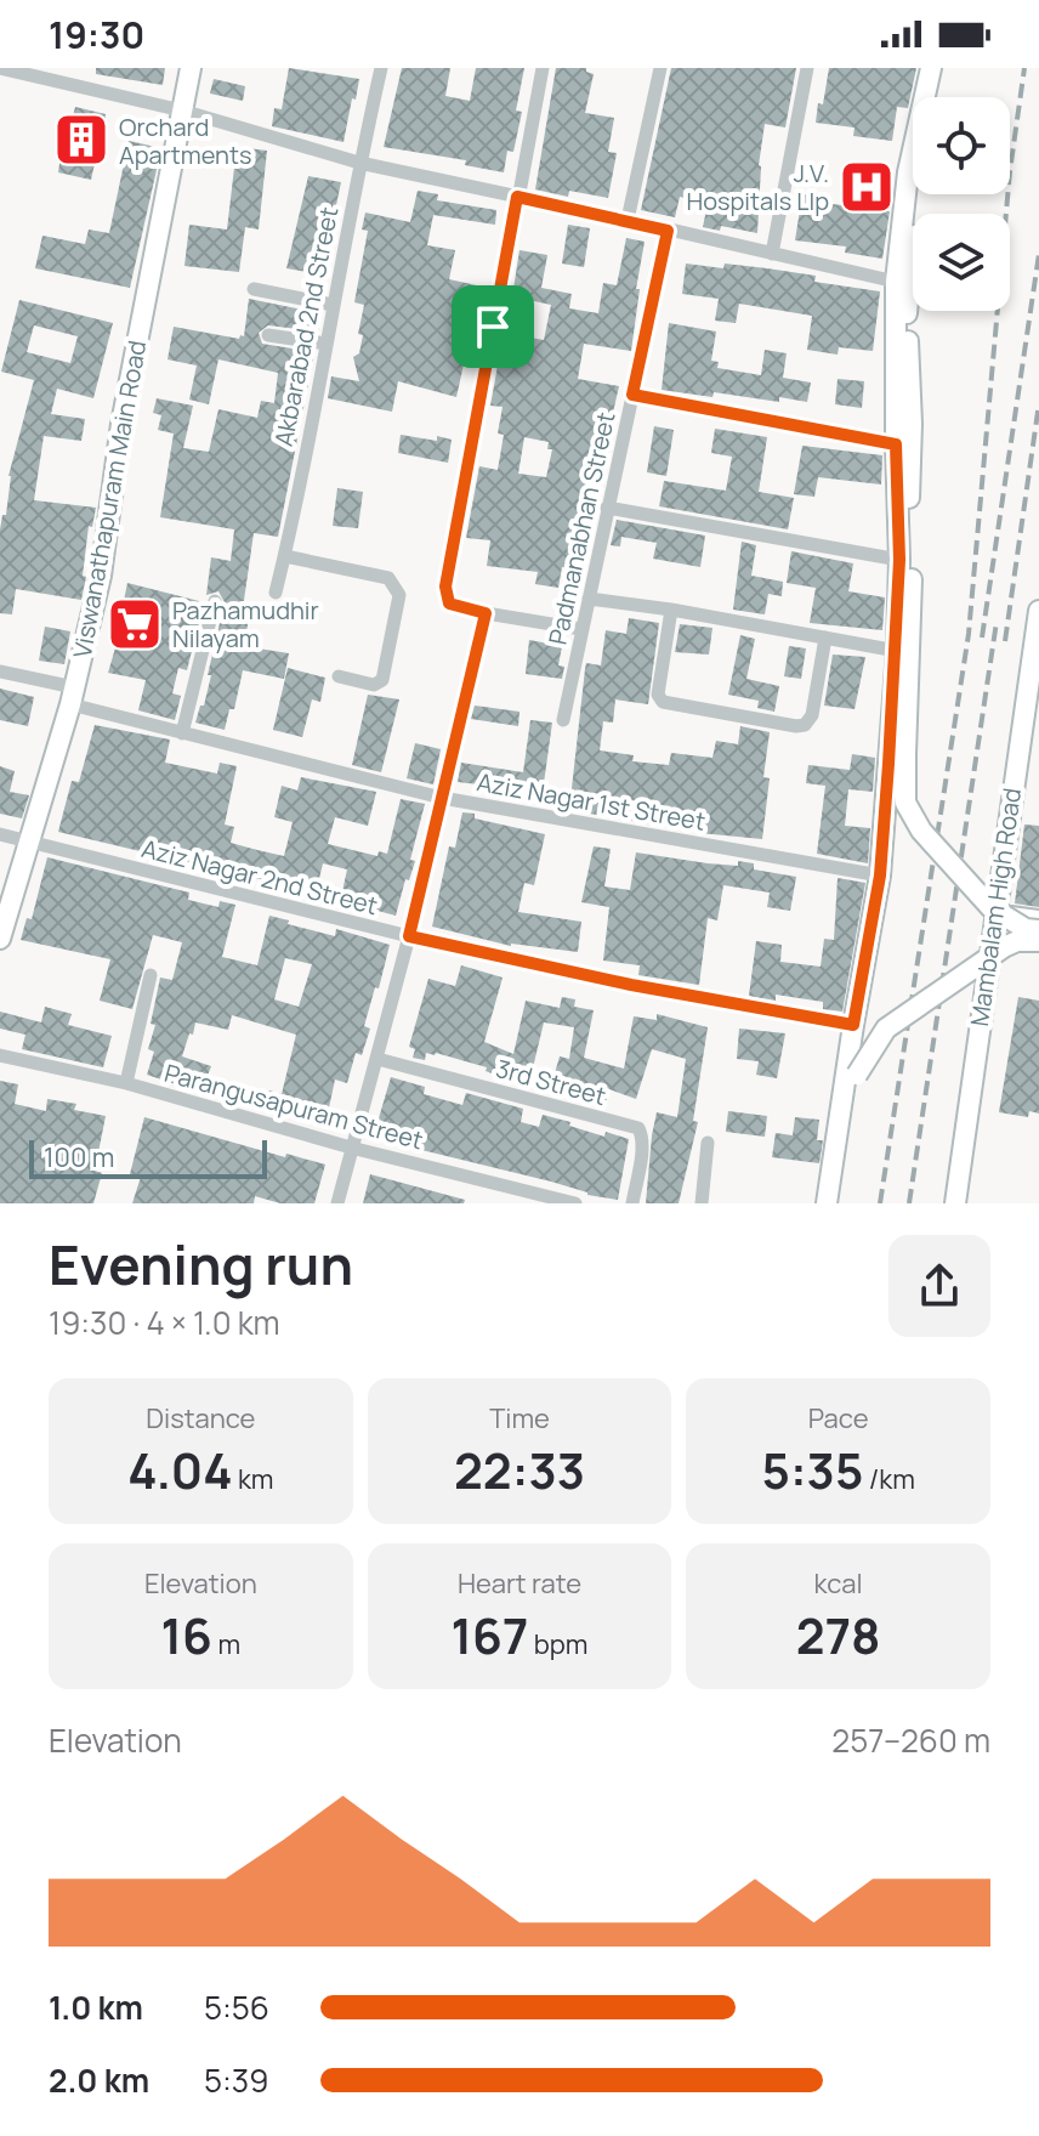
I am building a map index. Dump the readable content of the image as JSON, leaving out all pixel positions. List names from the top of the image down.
{
  "streets": {
    "street": [
      "Akbarabad 2nd Street",
      "Viswanathapuram Main Road",
      "Padmanabhan Street",
      "Aziz Nagar 1st Street",
      "Aziz Nagar 2nd Street",
      "Mambalam High Road",
      "3rd Street",
      "Parangusapuram Street"
    ]
  },
  "crossings": [
    ["Viswanathapuram Main Road", "Aziz Nagar 1st Street"],
    ["Viswanathapuram Main Road", "Aziz Nagar 2nd Street"]
  ],
  "places": {
    "building": ["Orchard Apartments"],
    "hospital": ["J.V. Hospitals Llp"],
    "supermarket": ["Pazhamudhir Nilayam"]
  },
  "scale_bar": "100 m",
  "page": {
    "status": "19:30",
    "scale": "100 m",
    "heading": ["Evening run", "19:30 · 4 × 1.0 km"],
    "stats": [
      ["Distance", "4.04 km"],
      ["Time", "22:33"],
      ["Pace", "5:35 /km"],
      ["Elevation", "16 m"],
      ["Heart rate", "167 bpm"],
      ["kcal", "278"]
    ],
    "chart": ["Elevation", "257–260 m"],
    "list": [
      {
        "name": "1.0 km",
        "note": "5:56"
      },
      {
        "name": "2.0 km",
        "note": "5:39"
      }
    ]
  }
}
